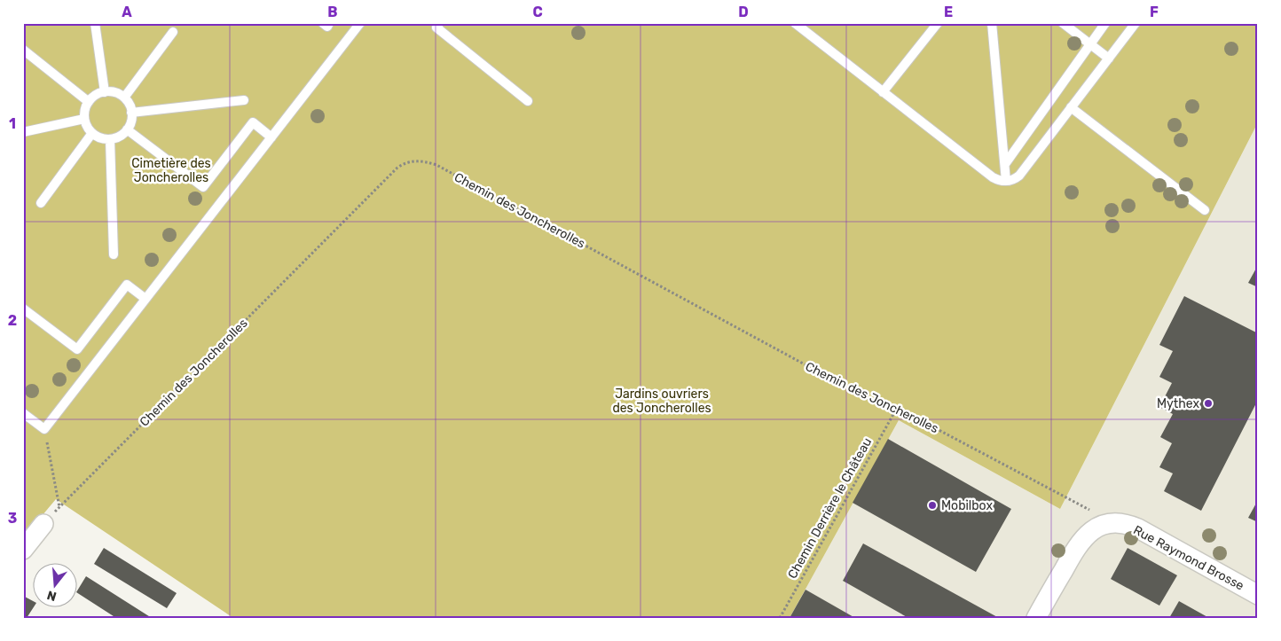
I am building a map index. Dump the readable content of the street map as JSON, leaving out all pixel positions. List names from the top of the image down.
{
  "streets": {
    "street": ["Rue Raymond Brosse"],
    "path": ["Chemin des Joncherolles", "Chemin Derrière le Château"]
  },
  "crossings": [
    ["Chemin des Joncherolles", "Chemin Derrière le Château"],
    ["Chemin des Joncherolles", "Rue Raymond Brosse"]
  ],
  "parks": ["Cimetière des Joncherolles", "Jardins ouvriers des Joncherolles"],
  "places": ["Mythex", "Mobilbox"],
  "north": "bottom",
  "grid": {
    "columns": [
      "A",
      "B",
      "C",
      "D",
      "E",
      "F"
    ],
    "rows": ["1", "2", "3"]
  }
}
